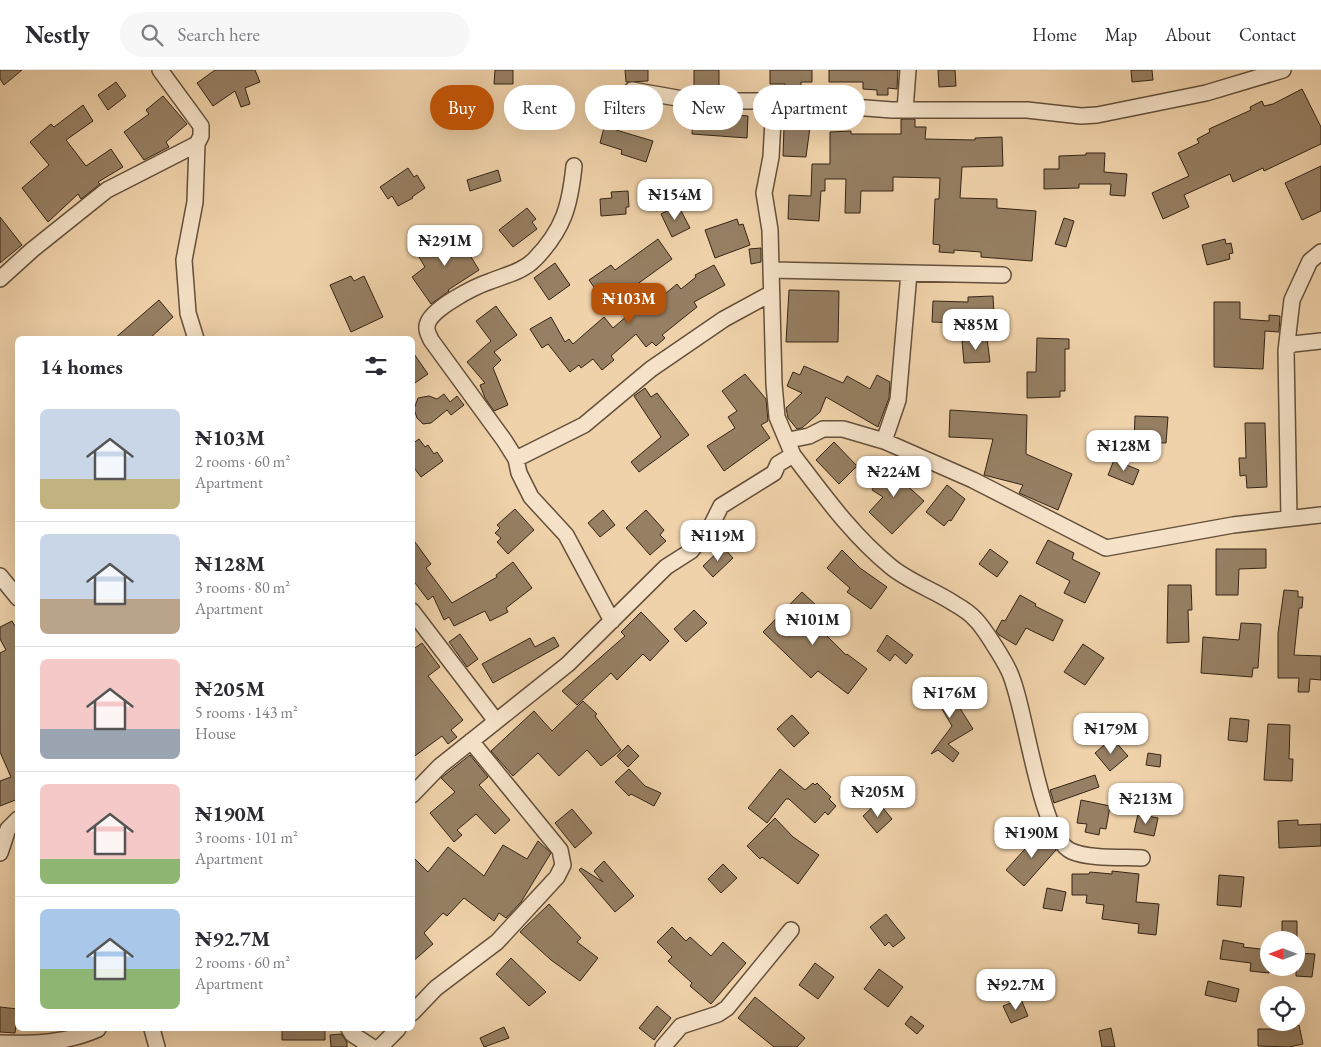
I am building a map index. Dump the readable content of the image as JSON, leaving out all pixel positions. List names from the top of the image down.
{
  "north": "left",
  "page": {
    "header": "Nestly",
    "search": "Search here",
    "nav": [
      "Home",
      "Map",
      "About",
      "Contact"
    ],
    "chip": [
      "Buy",
      "Rent",
      "Filters",
      "New",
      "Apartment"
    ],
    "price": [
      "₦154M",
      "₦291M",
      "₦103M",
      "₦85M",
      "₦128M",
      "₦224M",
      "₦119M",
      "₦101M",
      "₦176M",
      "₦179M",
      "₦205M",
      "₦213M",
      "₦190M",
      "₦92.7M"
    ],
    "heading": "14 homes",
    "list": [
      {
        "name": "₦103M",
        "note": "2 rooms · 60 m² · Apartment"
      },
      {
        "name": "₦128M",
        "note": "3 rooms · 80 m² · Apartment"
      },
      {
        "name": "₦205M",
        "note": "5 rooms · 143 m² · House"
      },
      {
        "name": "₦190M",
        "note": "3 rooms · 101 m² · Apartment"
      },
      {
        "name": "₦92.7M",
        "note": "2 rooms · 60 m² · Apartment"
      }
    ]
  }
}
